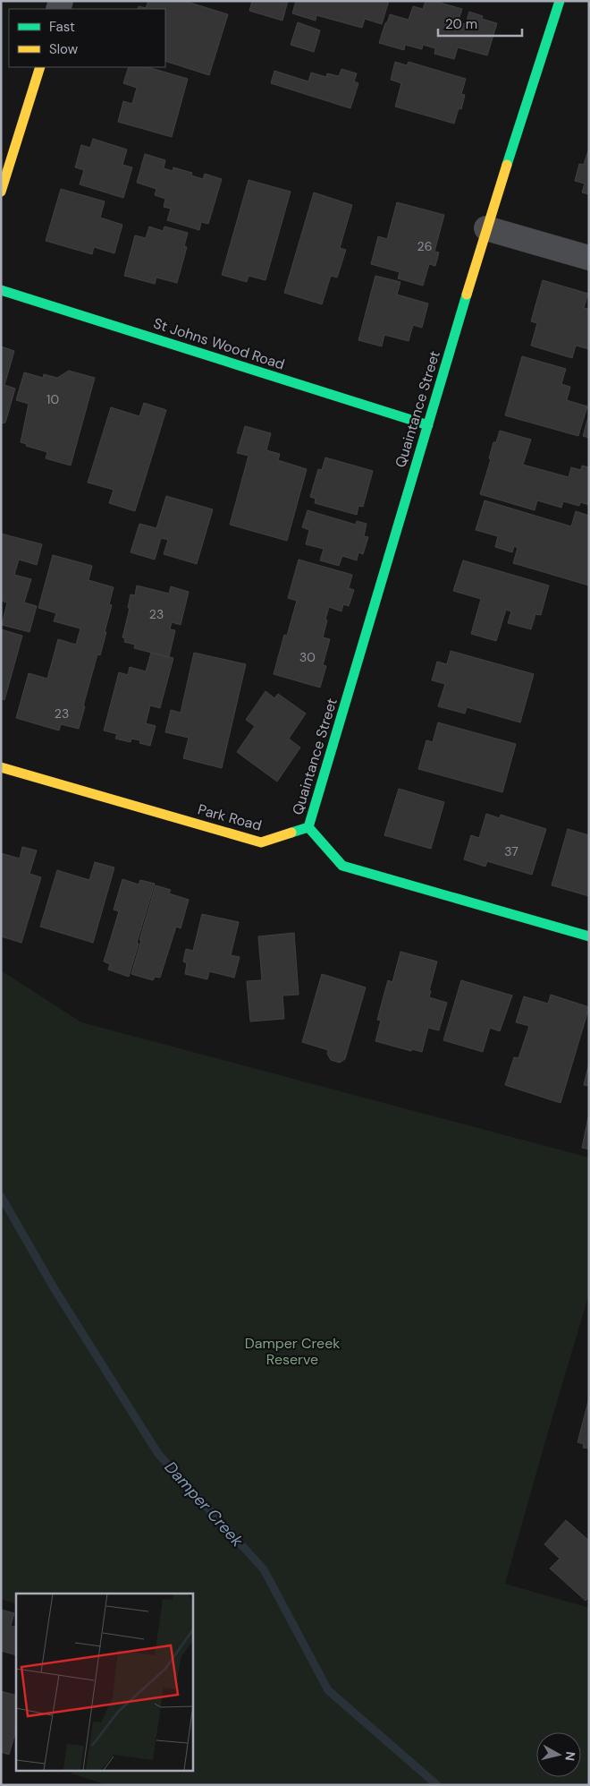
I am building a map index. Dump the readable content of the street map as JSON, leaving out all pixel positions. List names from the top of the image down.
{
  "streets": {
    "street": ["St Johns Wood Road", "Quaintance Street", "Park Road"]
  },
  "crossings": [
    ["St Johns Wood Road", "Quaintance Street"],
    ["Quaintance Street", "Park Road"]
  ],
  "water": ["Damper Creek"],
  "parks": ["Damper Creek Reserve"],
  "house_numbers": [
    "26",
    "10",
    "23",
    "30",
    "23",
    "37"
  ],
  "legend": ["Fast", "Slow"],
  "scale_bar": "20 m",
  "north": "right"
}
